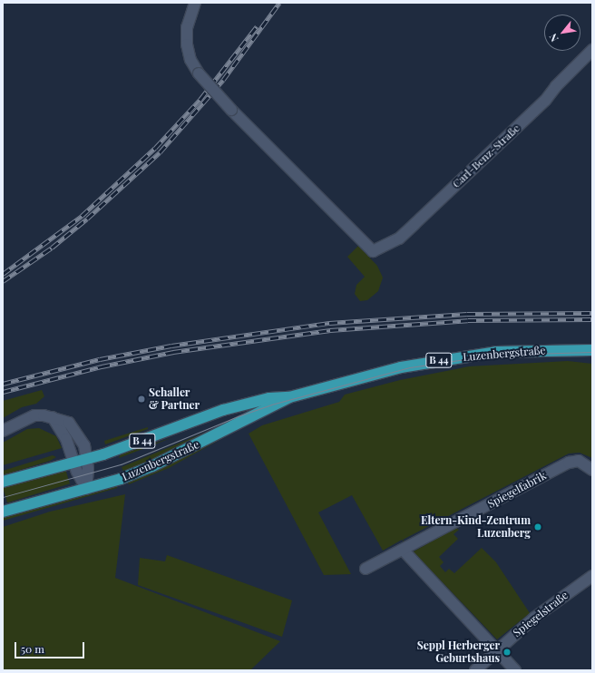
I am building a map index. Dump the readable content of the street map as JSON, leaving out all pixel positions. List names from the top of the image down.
{
  "streets": {
    "main road": ["Luzenbergstraße", "B 44"],
    "street": ["Carl-Benz-Straße", "Spiegelfabrik", "Spiegelstraße"]
  },
  "places": ["Schaller & Partner", "Eltern-Kind-Zentrum Luzenberg", "Seppl Herberger Geburtshaus"],
  "scale_bar": "50 m",
  "north": "bottom left"
}
